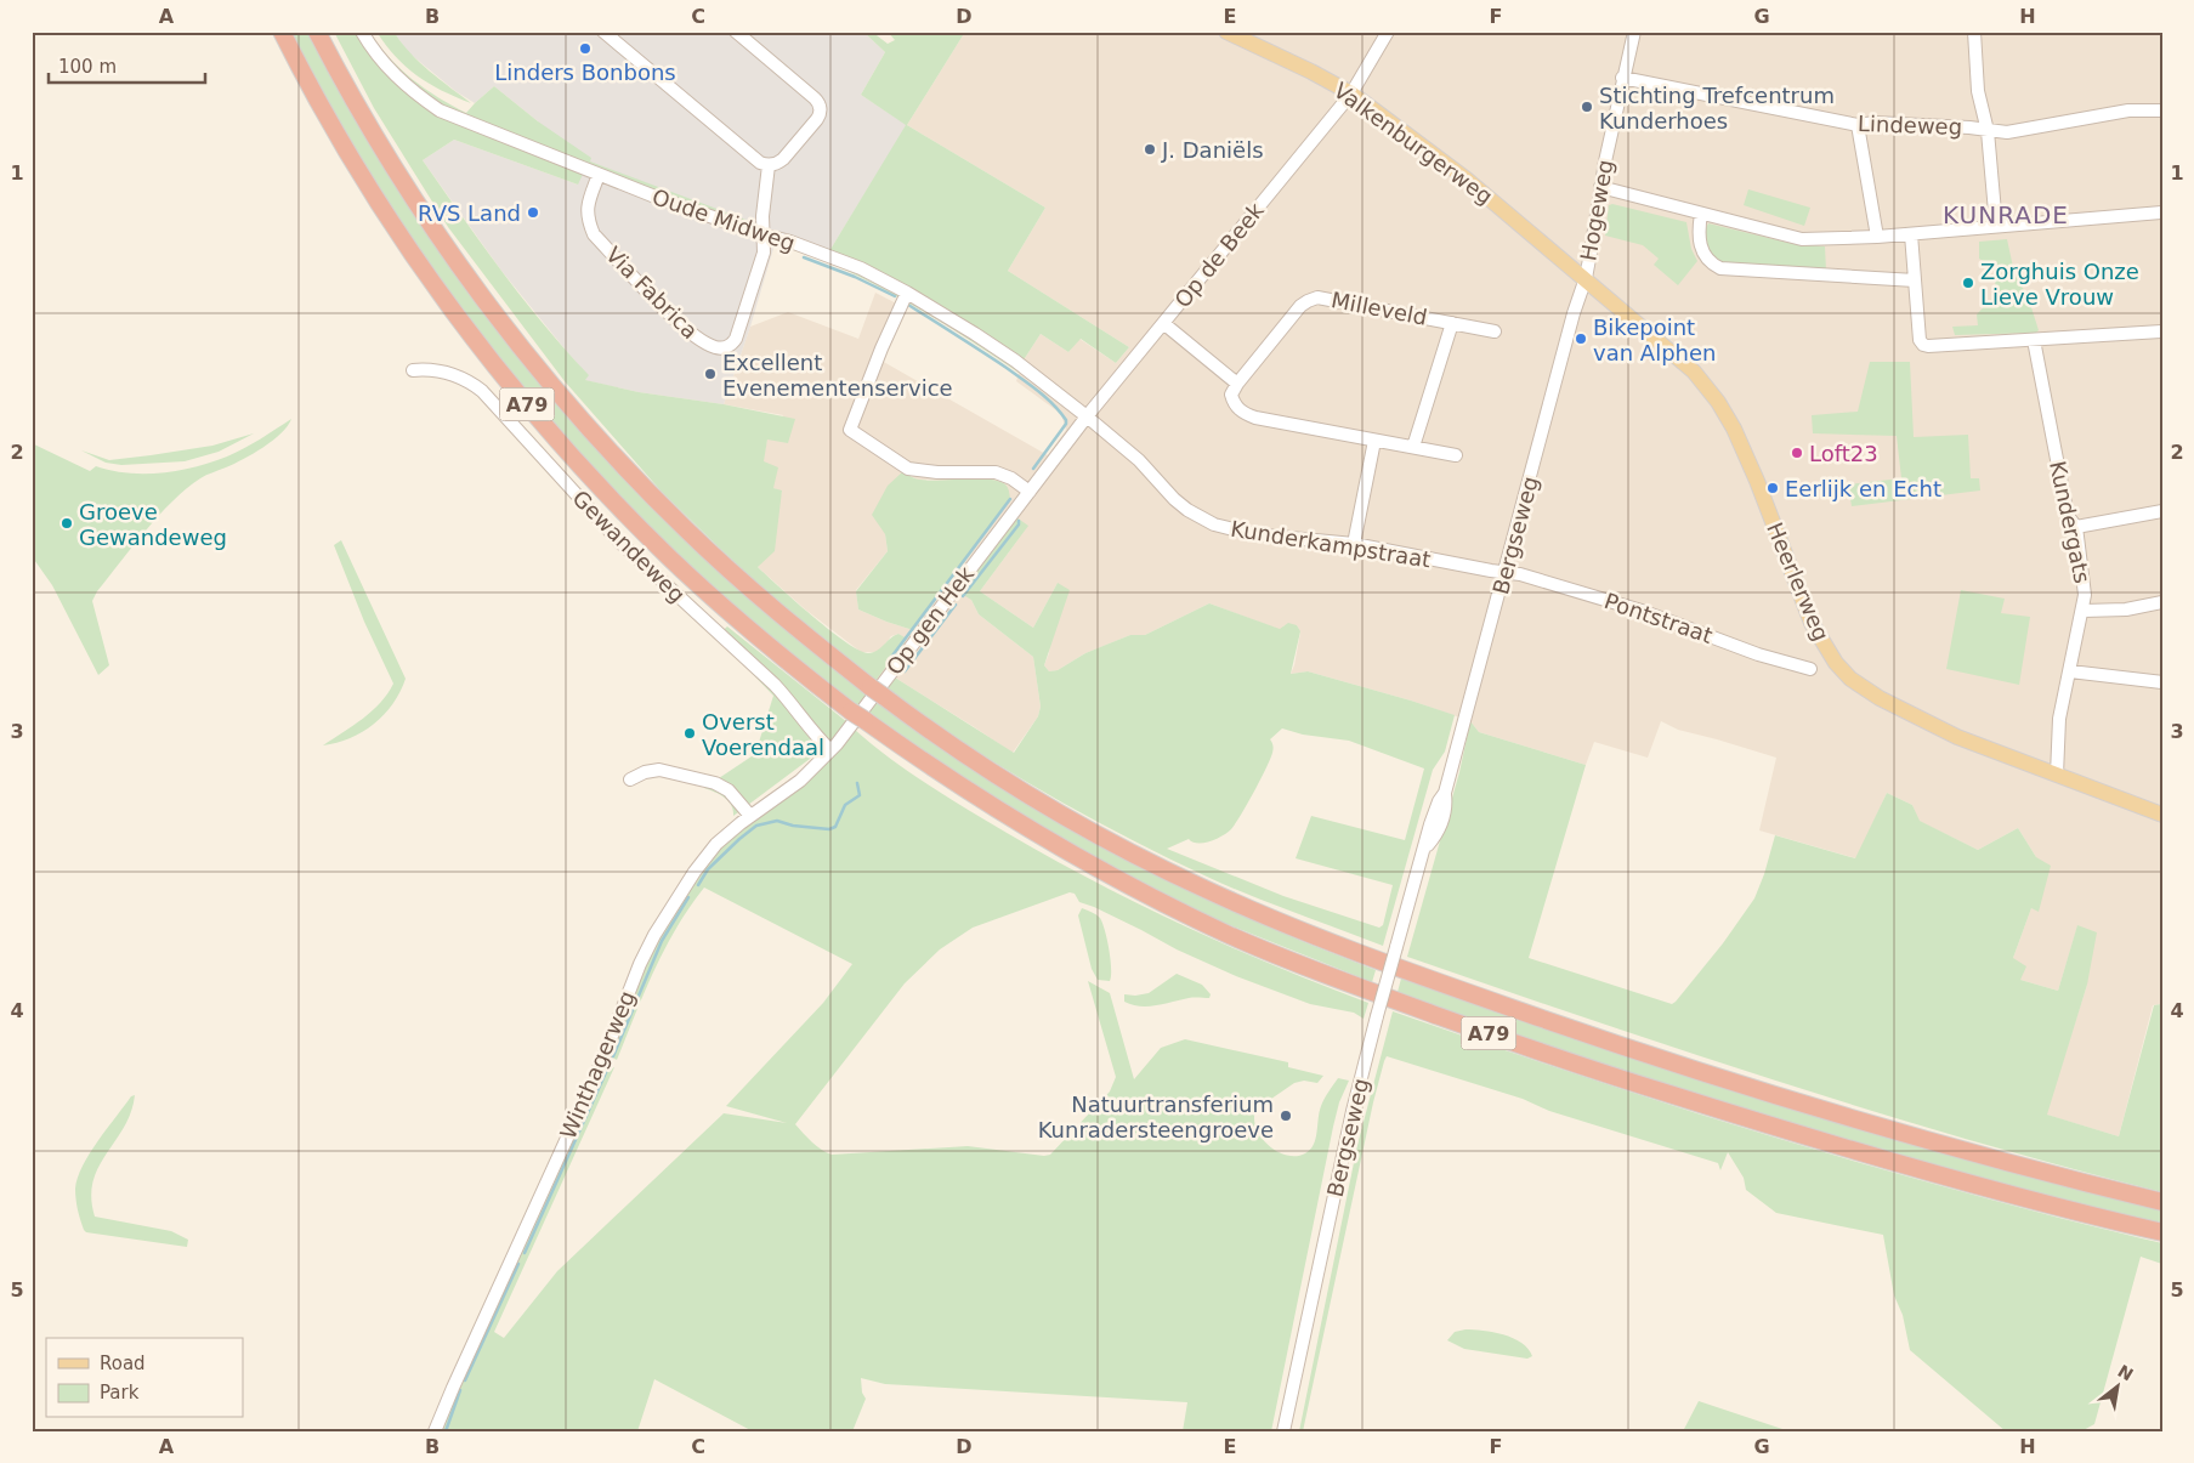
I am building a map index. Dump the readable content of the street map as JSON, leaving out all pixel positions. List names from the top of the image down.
{
  "streets": {
    "highway": ["A79"],
    "main road": ["Valkenburgerweg", "Heerlerweg"],
    "street": [
      "Lindeweg",
      "Hogeweg",
      "Oude Midweg",
      "Op de Beek",
      "Via Fabrica",
      "Milleveld",
      "Kundergats",
      "Bergseweg",
      "Kunderkampstraat",
      "Gewandeweg",
      "Pontstraat",
      "Op gen Hek",
      "Winthagerweg"
    ]
  },
  "crossings": [
    ["Lindeweg", "Hogeweg"],
    ["Valkenburgerweg", "Hogeweg"],
    ["Valkenburgerweg", "Op de Beek"],
    ["Valkenburgerweg", "Bergseweg"],
    ["Valkenburgerweg", "Heerlerweg"],
    ["Hogeweg", "Bergseweg"],
    ["Hogeweg", "Heerlerweg"],
    ["Oude Midweg", "Op de Beek"],
    ["Oude Midweg", "Via Fabrica"],
    ["Oude Midweg", "Kunderkampstraat"],
    ["Oude Midweg", "Op gen Hek"],
    ["Op de Beek", "Kunderkampstraat"],
    ["Op de Beek", "Op gen Hek"],
    ["Kundergats", "Heerlerweg"],
    ["Bergseweg", "Kunderkampstraat"],
    ["Bergseweg", "Heerlerweg"],
    ["Bergseweg", "Pontstraat"],
    ["Kunderkampstraat", "Pontstraat"],
    ["Kunderkampstraat", "Op gen Hek"],
    ["Gewandeweg", "Op gen Hek"],
    ["Gewandeweg", "Winthagerweg"],
    ["Op gen Hek", "Winthagerweg"]
  ],
  "districts": ["KUNRADE"],
  "places": [
    "Linders Bonbons",
    "Stichting Trefcentrum Kunderhoes",
    "J. Daniëls",
    "RVS Land",
    "Zorghuis Onze Lieve Vrouw",
    "Bikepoint van Alphen",
    "Excellent Evenementenservice",
    "Loft23",
    "Eerlijk en Echt",
    "Groeve Gewandeweg",
    "Overst Voerendaal",
    "Natuurtransferium Kunradersteengroeve"
  ],
  "legend": ["Road", "Park"],
  "scale_bar": "100 m",
  "north": "top right",
  "grid": {
    "columns": [
      "A",
      "B",
      "C",
      "D",
      "E",
      "F",
      "G",
      "H"
    ],
    "rows": [
      "1",
      "2",
      "3",
      "4",
      "5"
    ]
  }
}
